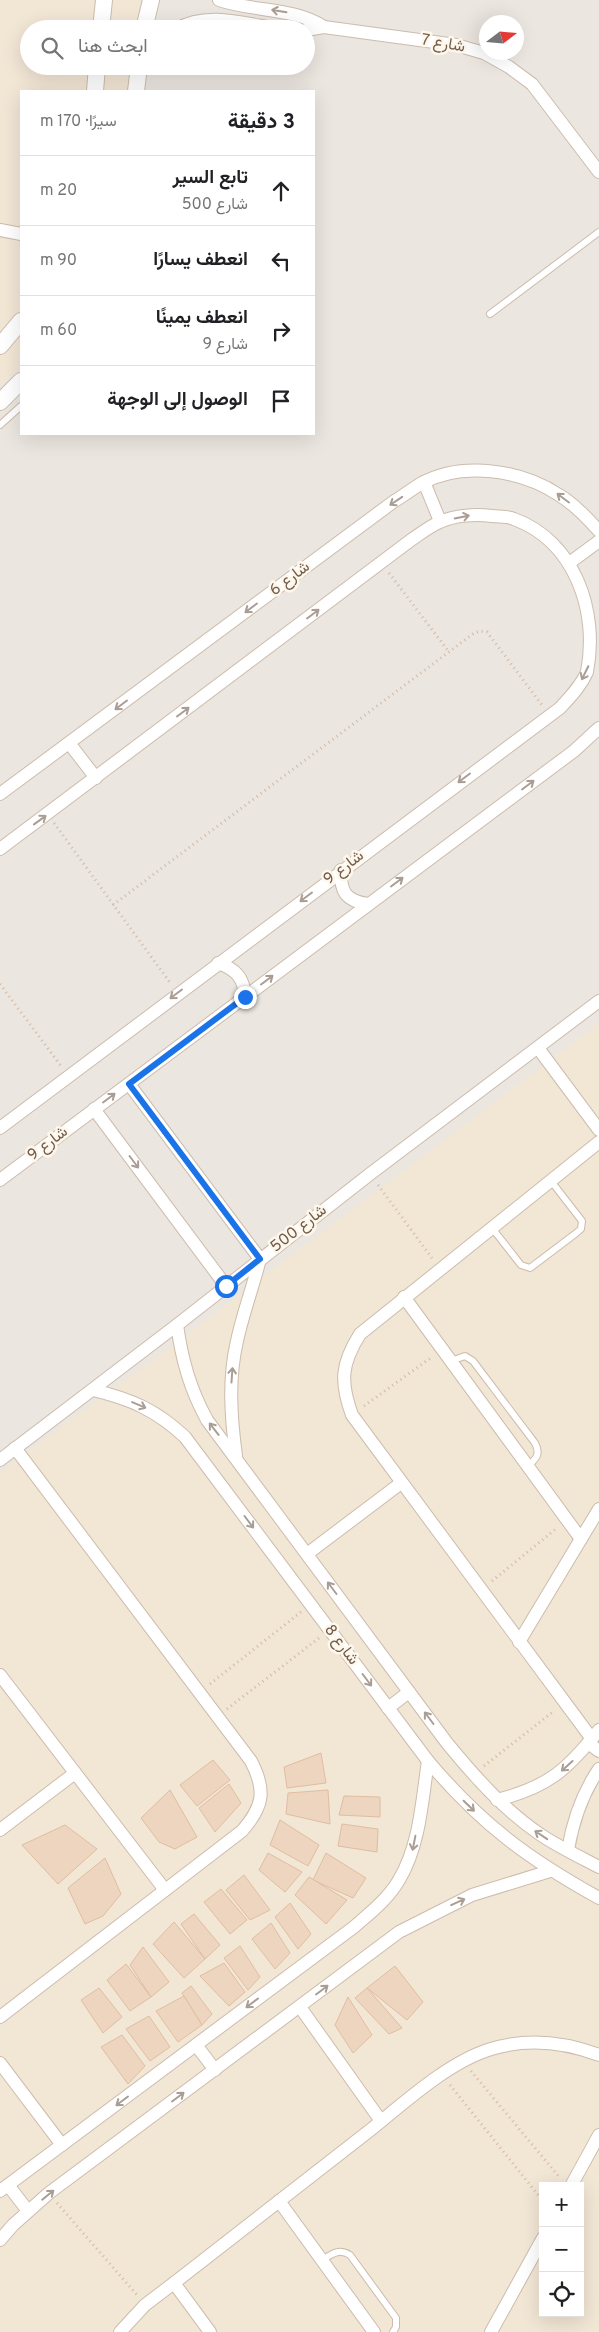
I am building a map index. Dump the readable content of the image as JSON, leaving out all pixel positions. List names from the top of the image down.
{
  "streets": {
    "street": [
      "شارع 7",
      "شارع 6",
      "شارع 9",
      "شارع 500",
      "شارع 8"
    ]
  },
  "crossings": [
    ["شارع 500", "شارع 8"]
  ],
  "north": "right",
  "page": {
    "search": "ابحث هنا",
    "heading": ["3 دقيقة", "سيرًا · 170 m"],
    "list": [
      ["تابع السير", "شارع 500", "20 m"],
      ["انعطف يسارًا", "90 m"],
      ["انعطف يمينًا", "شارع 9", "60 m"],
      "الوصول إلى الوجهة"
    ],
    "map_buttons": ["+", "−"]
  }
}
